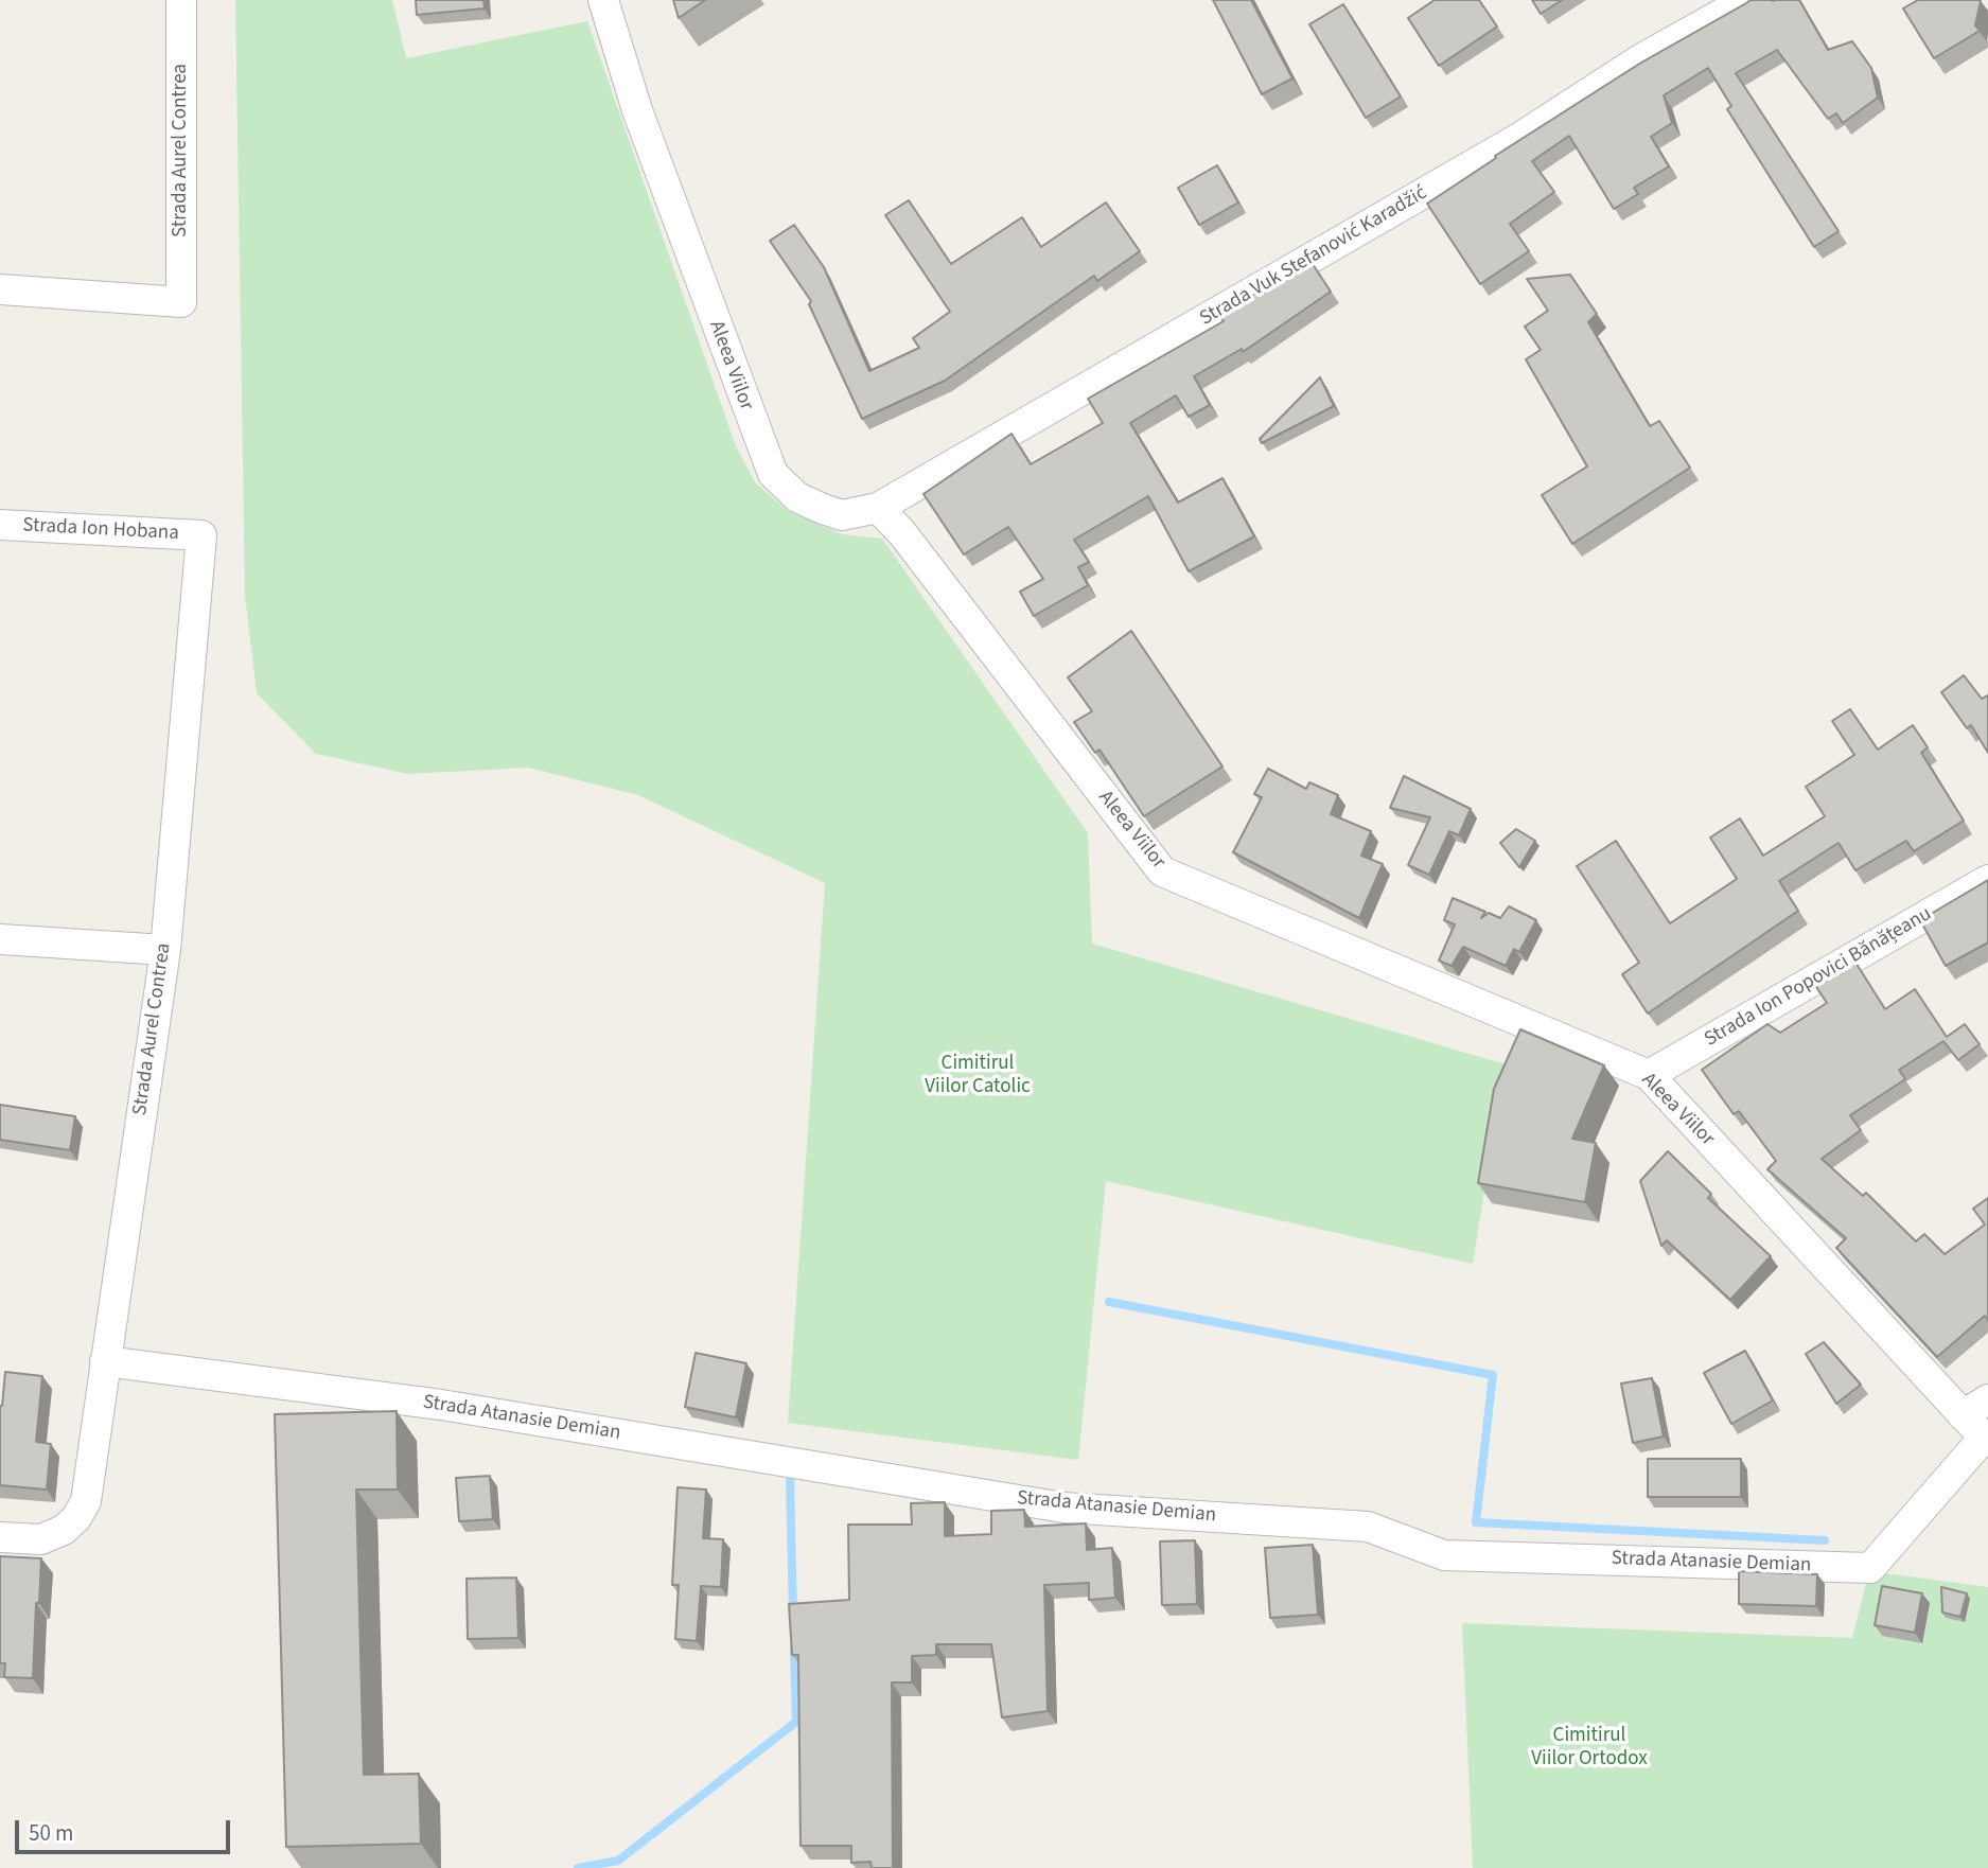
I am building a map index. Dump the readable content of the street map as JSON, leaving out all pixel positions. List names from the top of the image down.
{
  "streets": {
    "street": [
      "Strada Aurel Contrea",
      "Strada Vuk Stefanović Karadžić",
      "Aleea Viilor",
      "Strada Ion Hobana",
      "Strada Ion Popovici Bănățeanu",
      "Strada Atanasie Demian"
    ]
  },
  "crossings": [
    ["Strada Aurel Contrea", "Strada Ion Hobana"],
    ["Strada Aurel Contrea", "Strada Atanasie Demian"],
    ["Strada Vuk Stefanović Karadžić", "Aleea Viilor"],
    ["Aleea Viilor", "Strada Ion Popovici Bănățeanu"],
    ["Aleea Viilor", "Strada Atanasie Demian"]
  ],
  "parks": ["Cimitirul Viilor Catolic", "Cimitirul Viilor Ortodox"],
  "scale_bar": "50 m"
}
